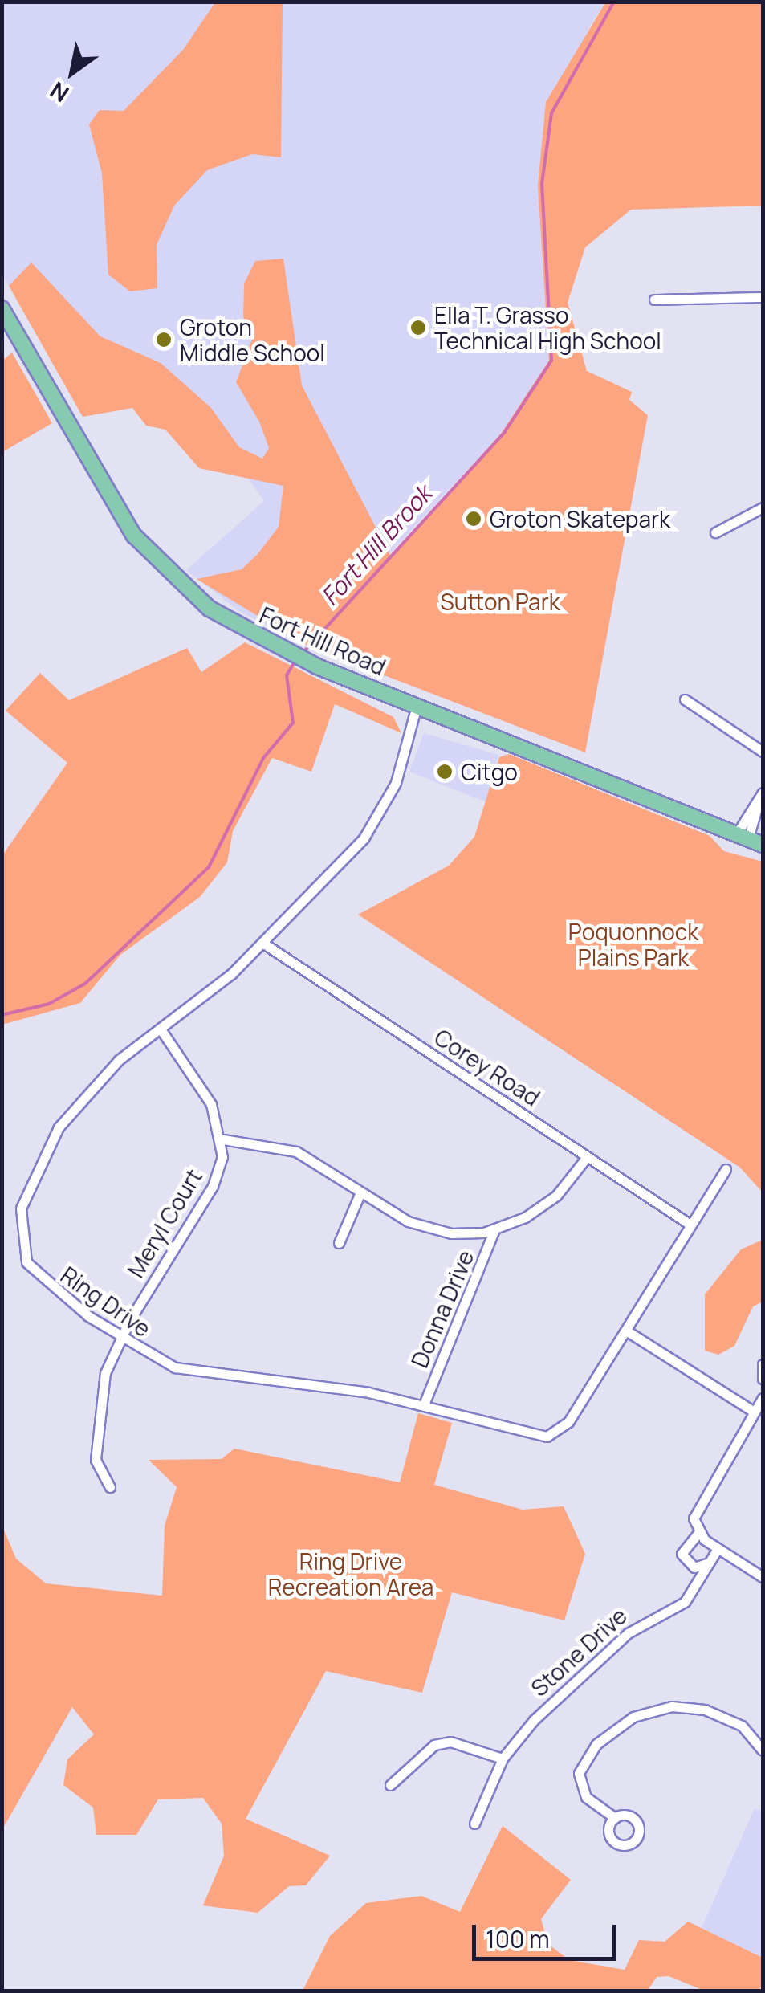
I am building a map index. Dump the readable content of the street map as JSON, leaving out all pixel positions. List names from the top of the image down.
{
  "streets": {
    "main road": ["Fort Hill Road"],
    "street": [
      "Corey Road",
      "Meryl Court",
      "Ring Drive",
      "Donna Drive",
      "Stone Drive"
    ]
  },
  "crossings": [
    ["Fort Hill Road", "Ring Drive"],
    ["Corey Road", "Ring Drive"],
    ["Meryl Court", "Ring Drive"],
    ["Ring Drive", "Donna Drive"]
  ],
  "water": ["Fort Hill Brook"],
  "parks": ["Sutton Park", "Poquonnock Plains Park", "Ring Drive Recreation Area"],
  "places": [
    "Ella T. Grasso Technical High School",
    "Groton Middle School",
    "Groton Skatepark",
    "Citgo"
  ],
  "scale_bar": "100 m",
  "north": "bottom left"
}
